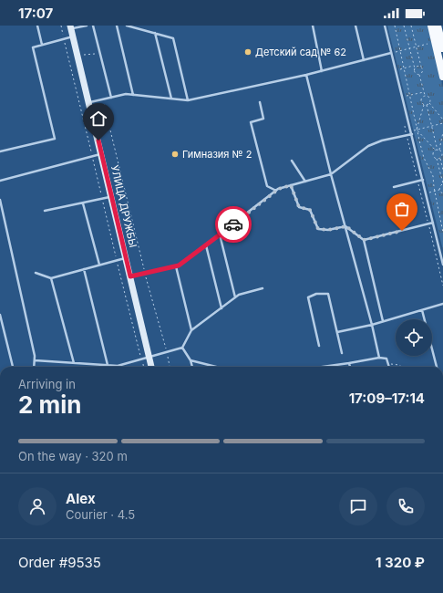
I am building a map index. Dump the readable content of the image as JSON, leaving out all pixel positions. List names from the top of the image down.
{
  "streets": {
    "main road": ["УЛИЦА ДРУЖБЫ"]
  },
  "places": ["Детский сад № 62", "Гимназия № 2"],
  "page": {
    "status": "17:07",
    "heading": ["2 min", "Arriving in", "17:09–17:14"],
    "panel": [
      "Alex",
      "Courier · 4.5",
      "Order #9535",
      "1 320 ₽"
    ],
    "bar": "On the way · 320 m"
  }
}
